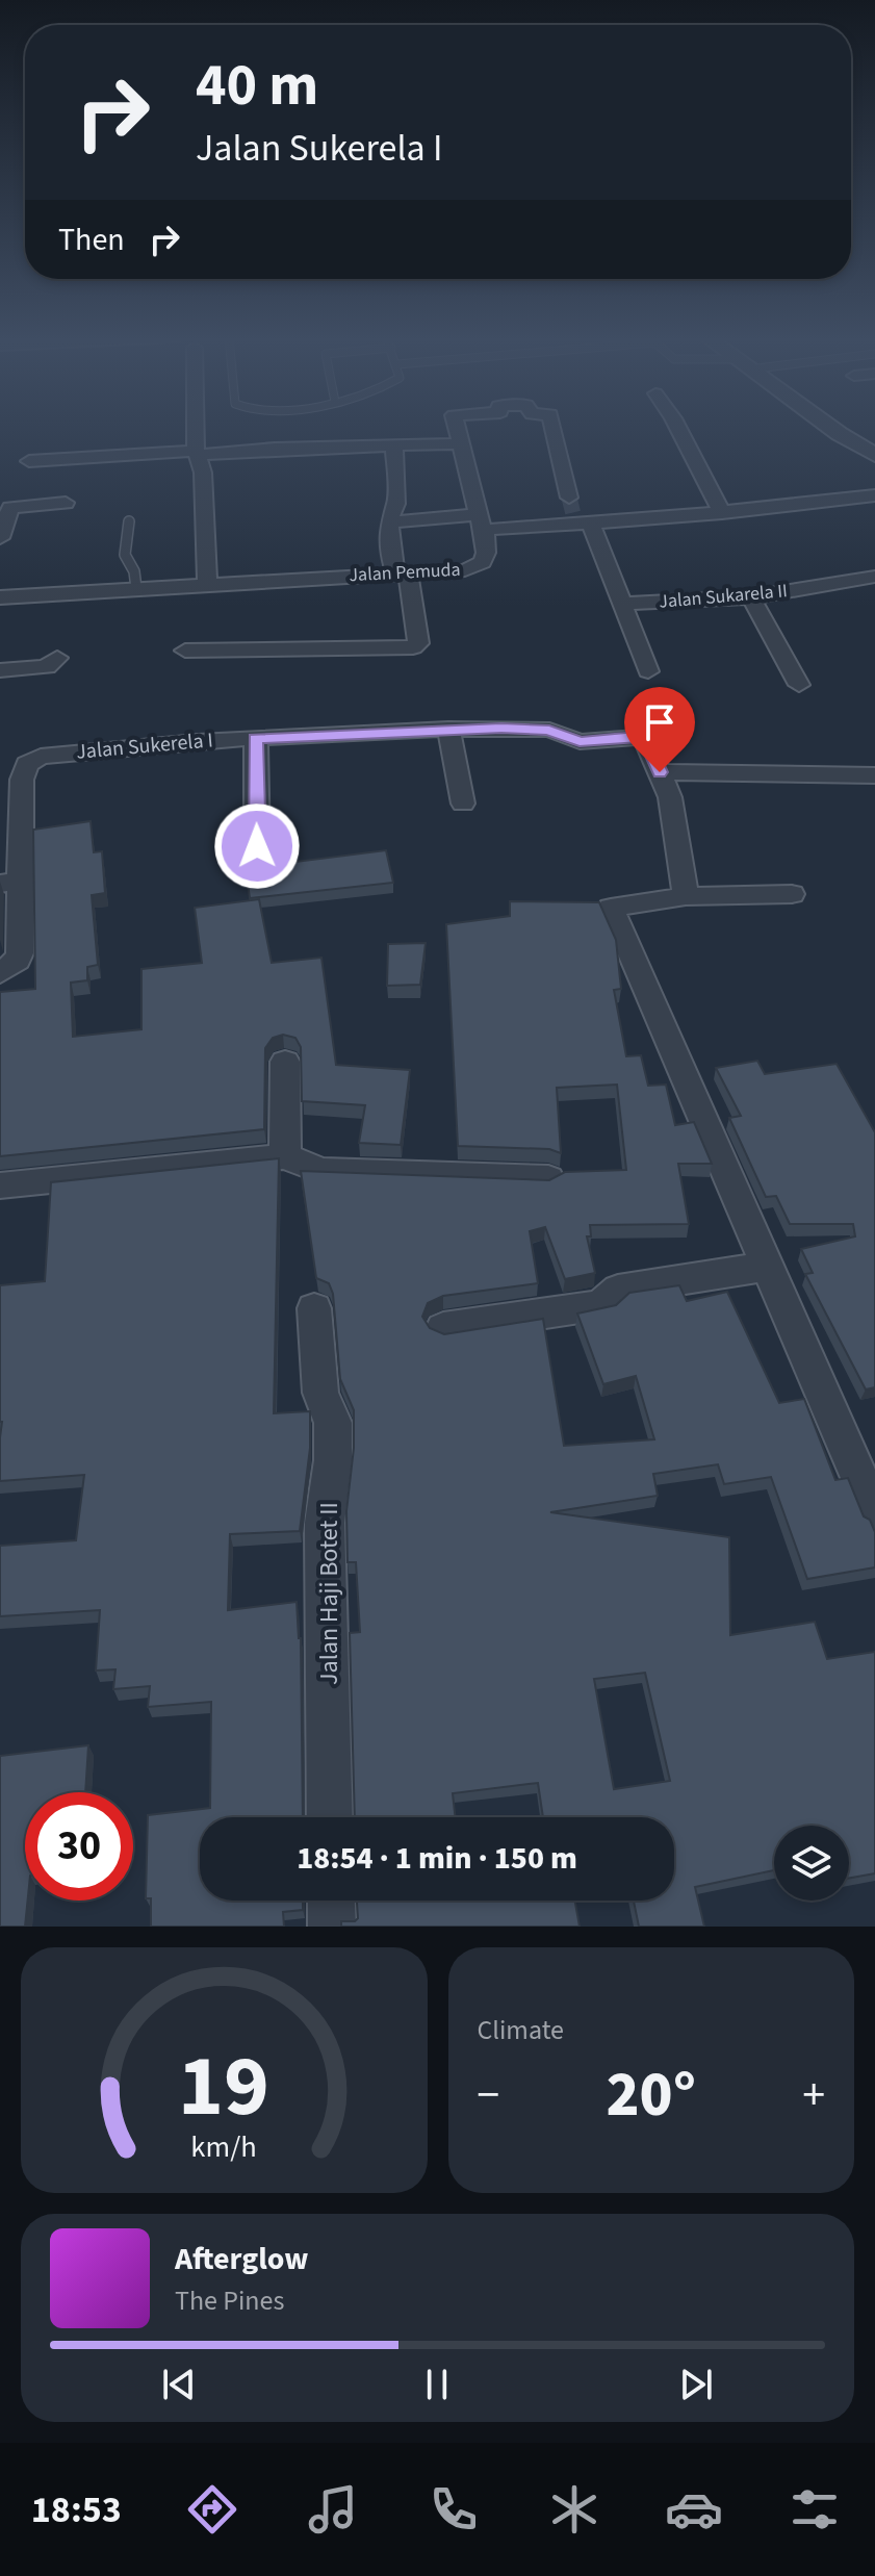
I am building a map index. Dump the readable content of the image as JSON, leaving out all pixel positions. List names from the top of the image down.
{
  "streets": {
    "street": [
      "Jalan Pemuda",
      "Jalan Sukarela II",
      "Jalan Sukerela I",
      "Jalan Haji Botet II"
    ]
  },
  "page": {
    "turn": ["40 m", "Jalan Sukerela I"],
    "then": "Then",
    "limit": "30",
    "trip": "18:54 · 1 min · 150 m",
    "tile": "Climate",
    "heat": ["−", "20°", "+"],
    "song": ["Afterglow", "The Pines"],
    "tabs": "18:53",
    "gauge": ["19", "km/h"]
  }
}
